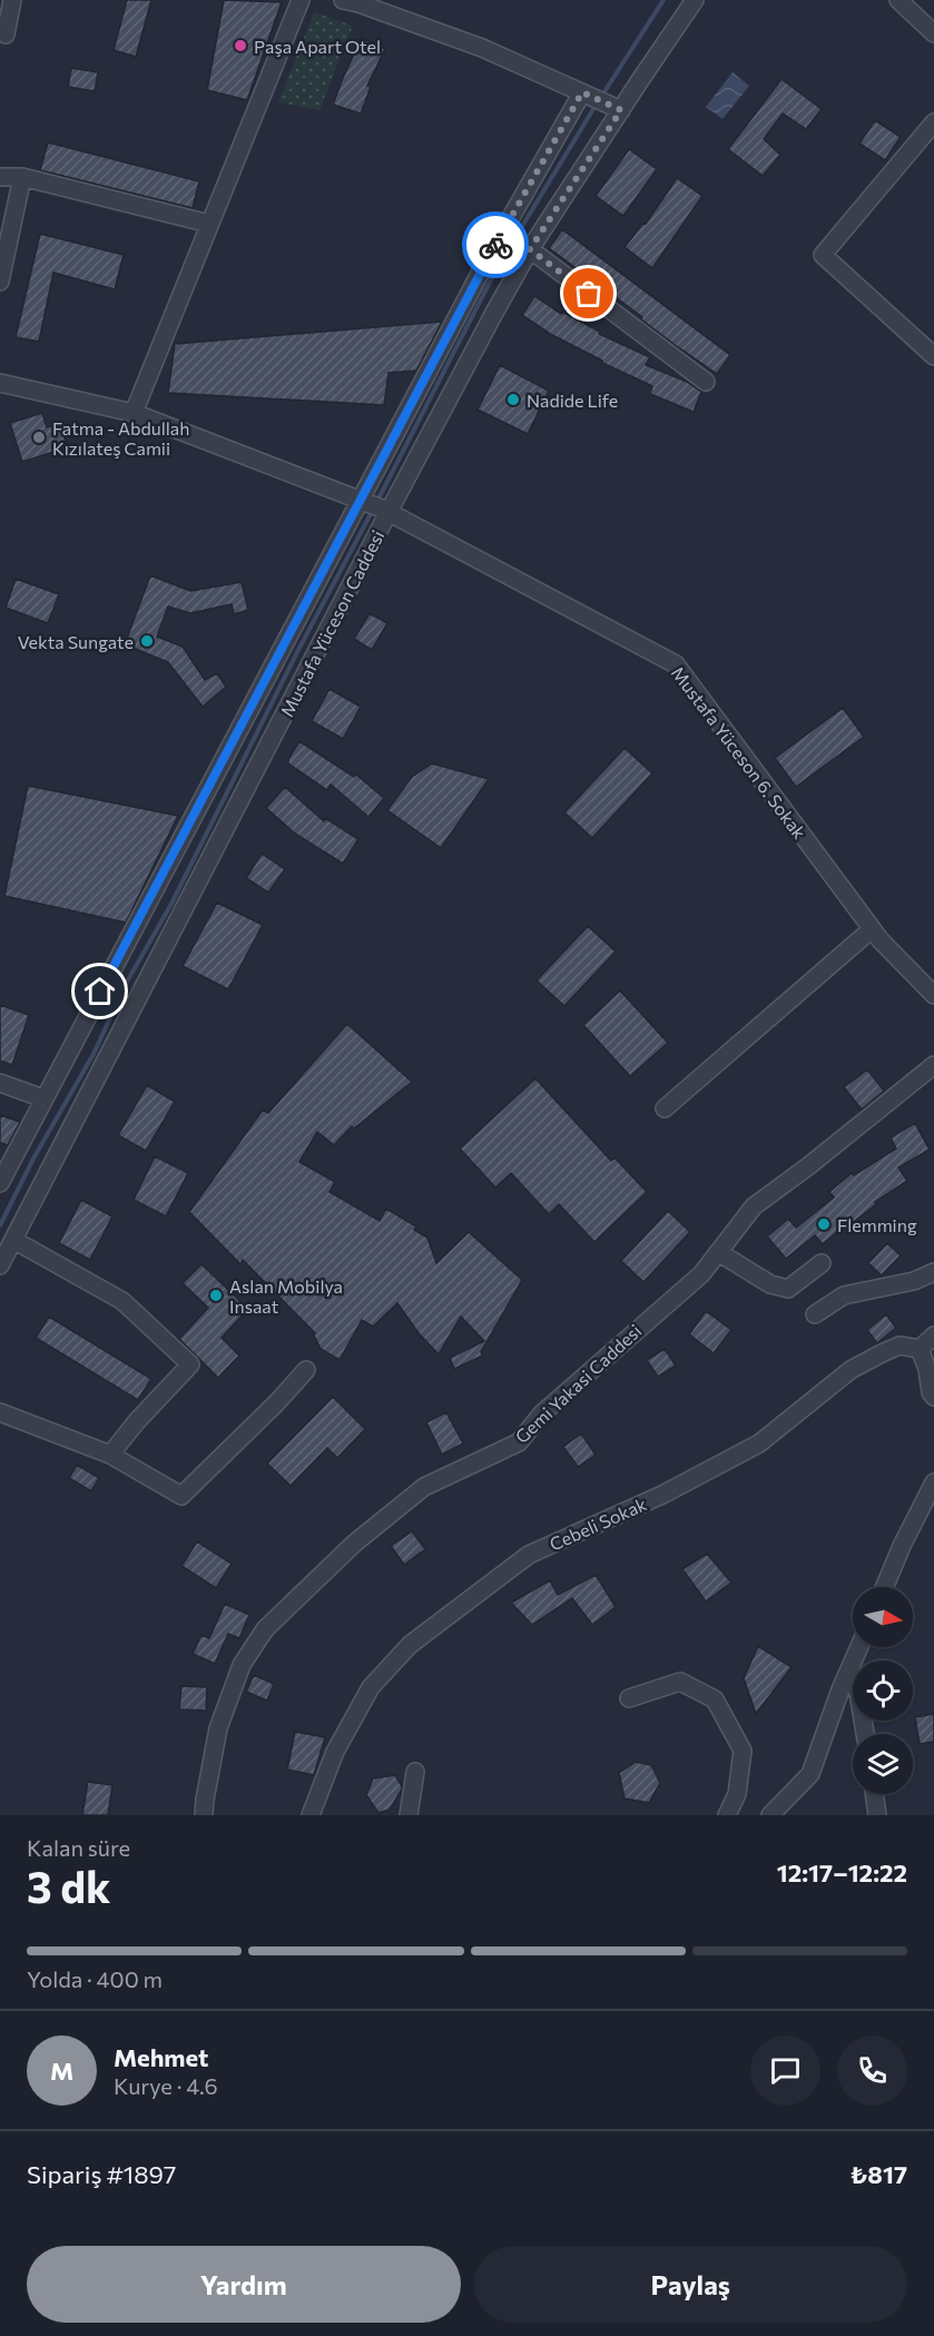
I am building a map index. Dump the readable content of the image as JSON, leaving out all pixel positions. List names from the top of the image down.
{
  "streets": {
    "street": [
      "Mustafa Yüceson Caddesi",
      "Mustafa Yüceson 6. Sokak",
      "Gemi Yakasi Caddesi",
      "Cebeli Sokak"
    ]
  },
  "crossings": [
    ["Mustafa Yüceson Caddesi", "Mustafa Yüceson 6. Sokak"]
  ],
  "places": [
    "Paşa Apart Otel",
    "Nadide Life",
    "Fatma - Abdullah Kızılateş Camii",
    "Vekta Sungate",
    "Flemming",
    "Aslan Mobilya Insaat"
  ],
  "north": "right",
  "page": {
    "heading": ["3 dk", "Kalan süre", "12:17–12:22"],
    "panel": [
      "Mehmet",
      "Kurye · 4.6",
      "Sipariş #1897",
      "₺817"
    ],
    "bar": "Yolda · 400 m",
    "round": "M",
    "buttons": ["Yardım", "Paylaş"]
  }
}
